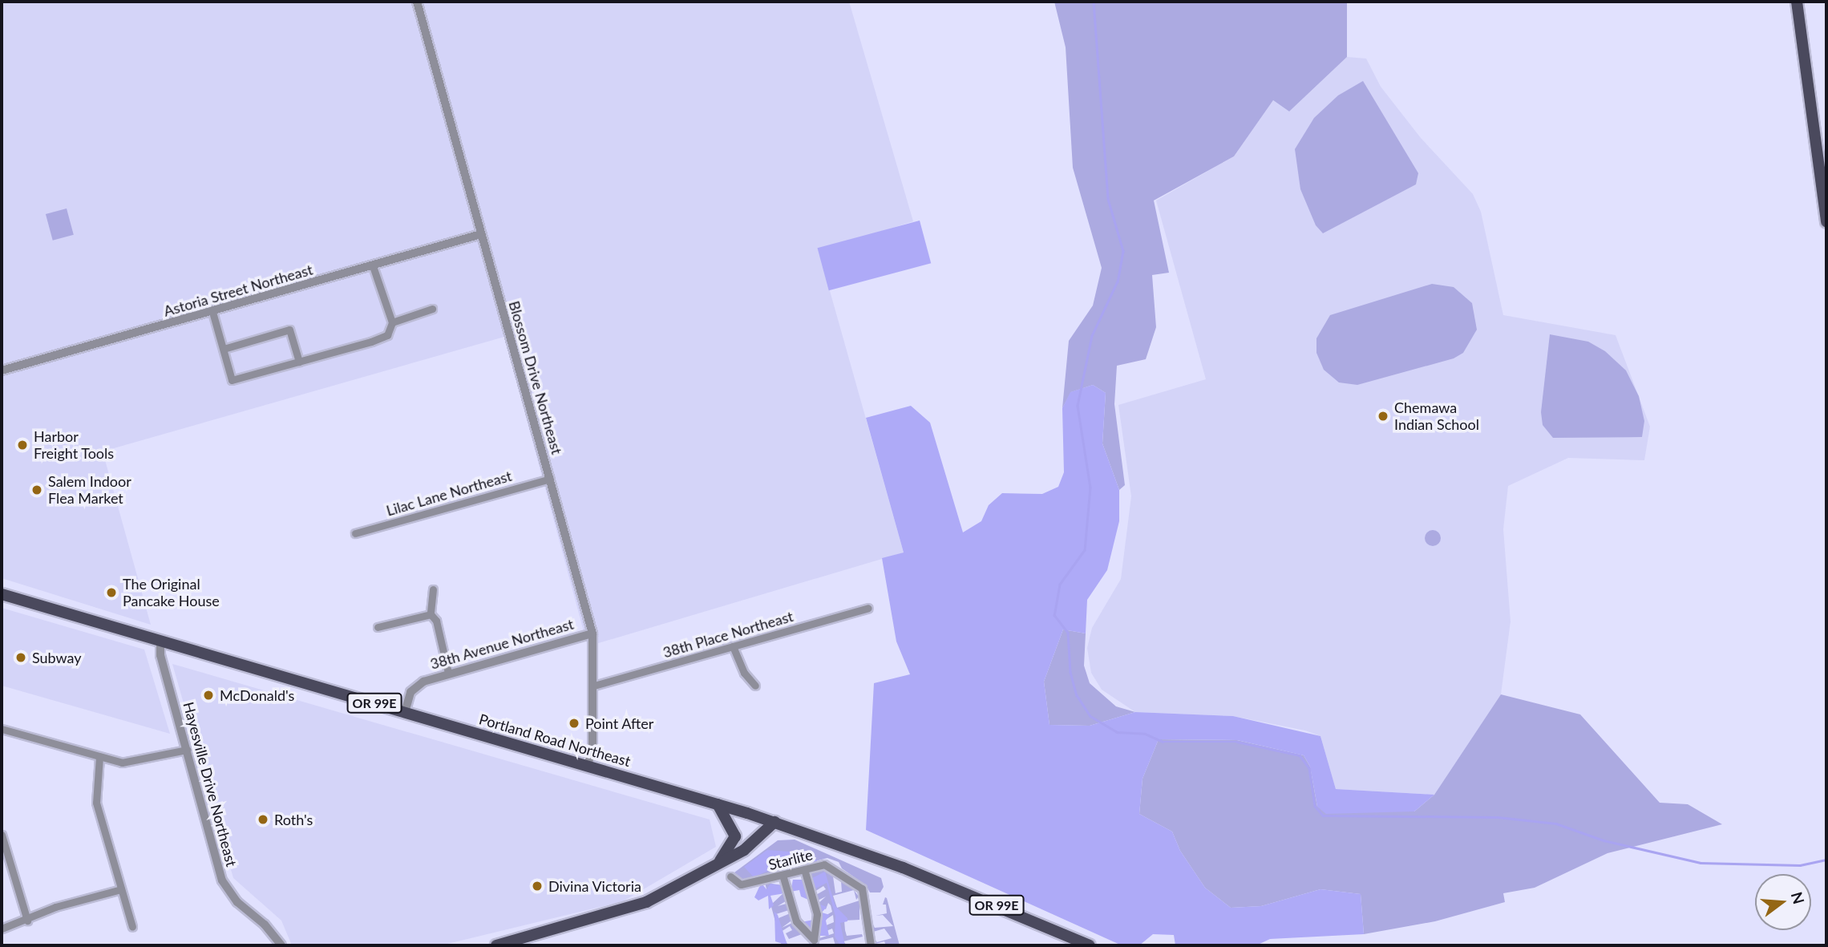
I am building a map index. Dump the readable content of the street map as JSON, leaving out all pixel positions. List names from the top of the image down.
{
  "streets": {
    "main road": ["OR 99E", "Portland Road Northeast"],
    "street": [
      "Astoria Street Northeast",
      "Blossom Drive Northeast",
      "Lilac Lane Northeast",
      "38th Place Northeast",
      "38th Avenue Northeast",
      "Hayesville Drive Northeast",
      "Starlite"
    ]
  },
  "crossings": [
    ["Astoria Street Northeast", "Blossom Drive Northeast"],
    ["Blossom Drive Northeast", "Lilac Lane Northeast"],
    ["Blossom Drive Northeast", "38th Place Northeast"],
    ["Blossom Drive Northeast", "38th Avenue Northeast"],
    ["Blossom Drive Northeast", "Portland Road Northeast"],
    ["38th Avenue Northeast", "Portland Road Northeast"],
    ["Portland Road Northeast", "Hayesville Drive Northeast"]
  ],
  "places": [
    "Chemawa Indian School",
    "Harbor Freight Tools",
    "Salem Indoor Flea Market",
    "The Original Pancake House",
    "Subway",
    "McDonald's",
    "Point After",
    "Roth's",
    "Divina Victoria"
  ],
  "north": "right"
}
